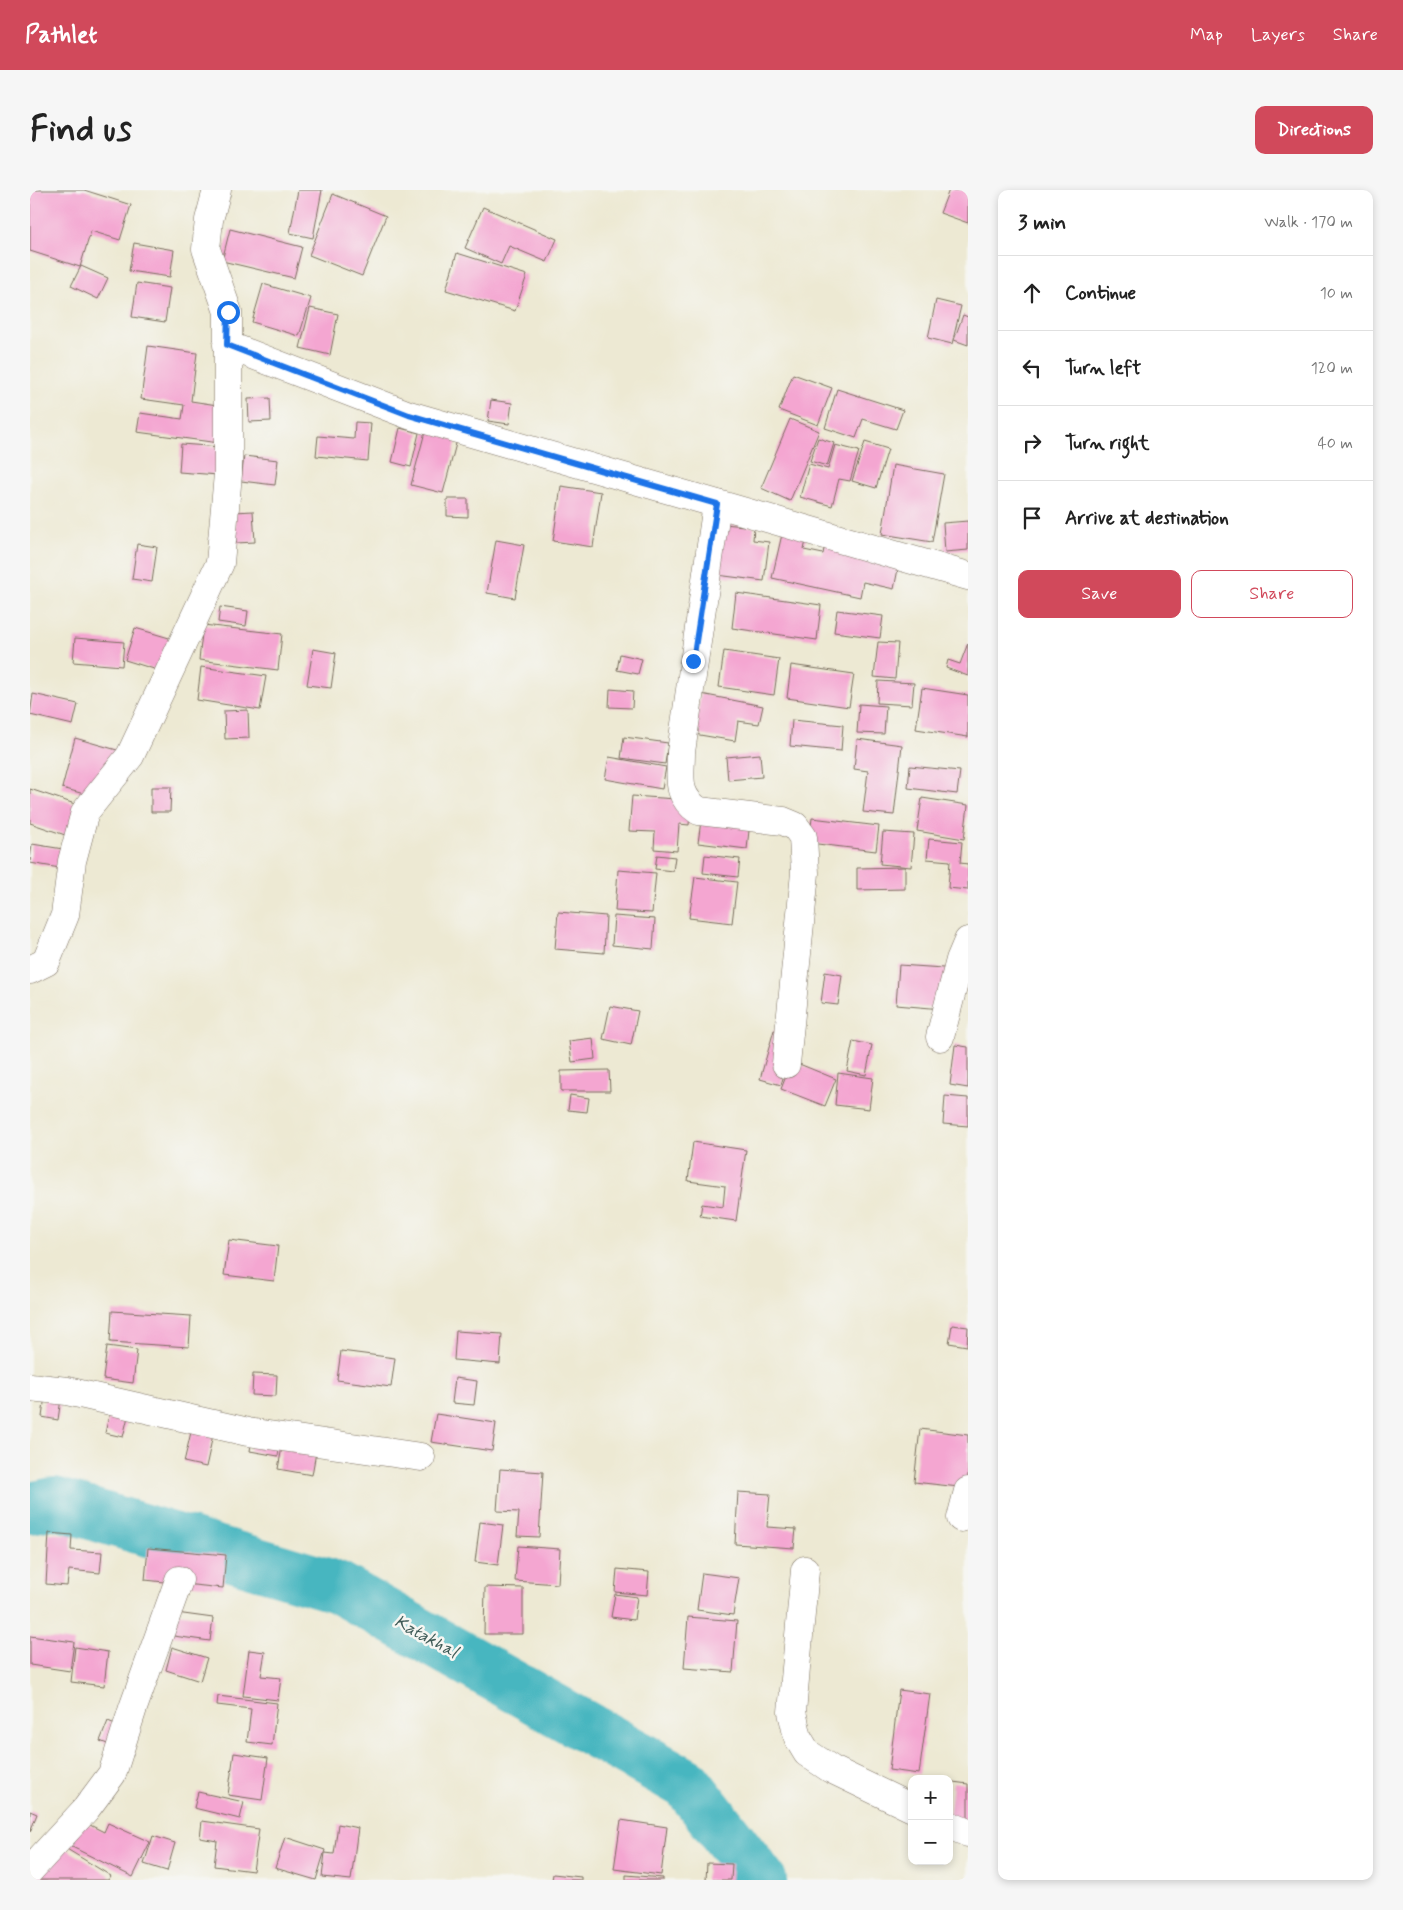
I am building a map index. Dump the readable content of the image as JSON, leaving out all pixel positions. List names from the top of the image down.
{
  "water": ["Katakhal"],
  "page": {
    "header": "Pathlet",
    "nav": ["Map", "Layers", "Share"],
    "buttons": [
      "Directions",
      ["Save", "Share"]
    ],
    "title": "Find us",
    "heading": ["3 min", "Walk · 170 m"],
    "list": [
      ["Continue", "10 m"],
      ["Turn left", "120 m"],
      ["Turn right", "40 m"],
      "Arrive at destination"
    ],
    "map_buttons": ["+", "−"]
  }
}
